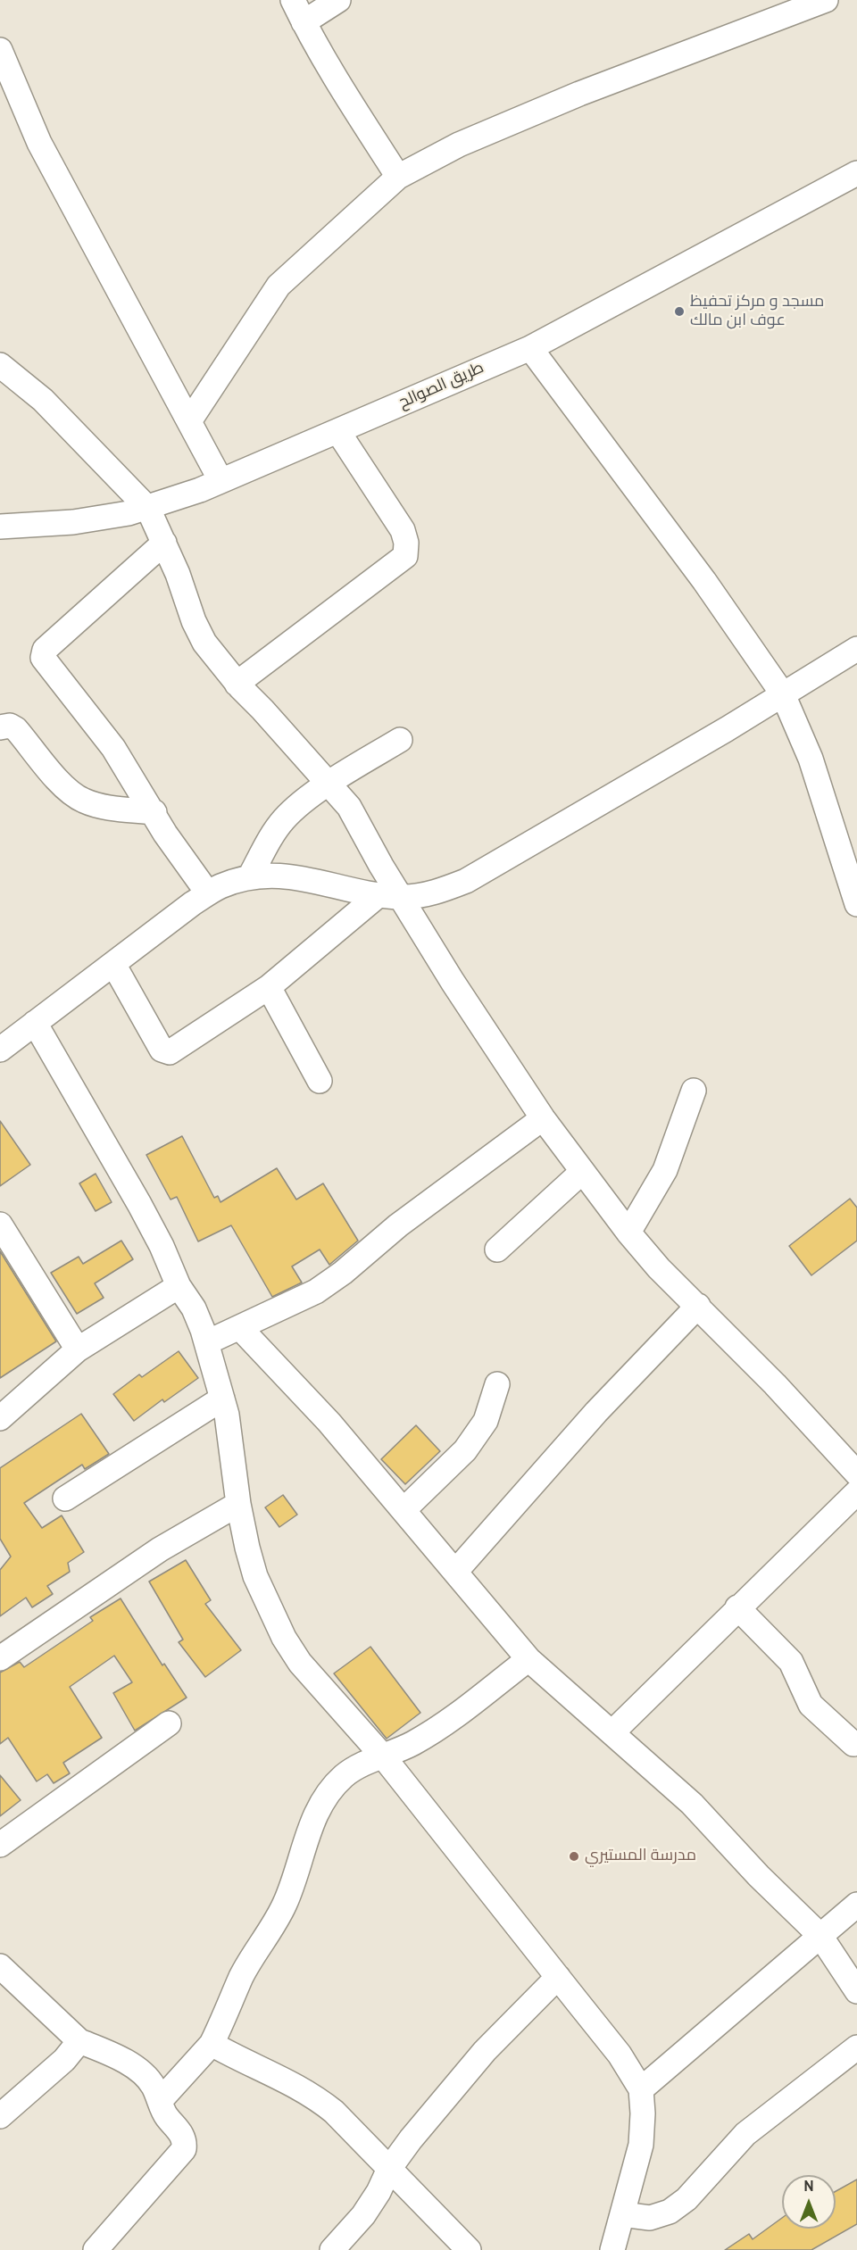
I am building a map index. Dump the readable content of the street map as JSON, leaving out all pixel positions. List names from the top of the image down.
{
  "streets": {
    "street": ["طريق الصوالح"]
  },
  "places": ["مسجد و مركز تحفيظ عوف ابن مالك", "مدرسة المستيري"],
  "north": "top"
}
